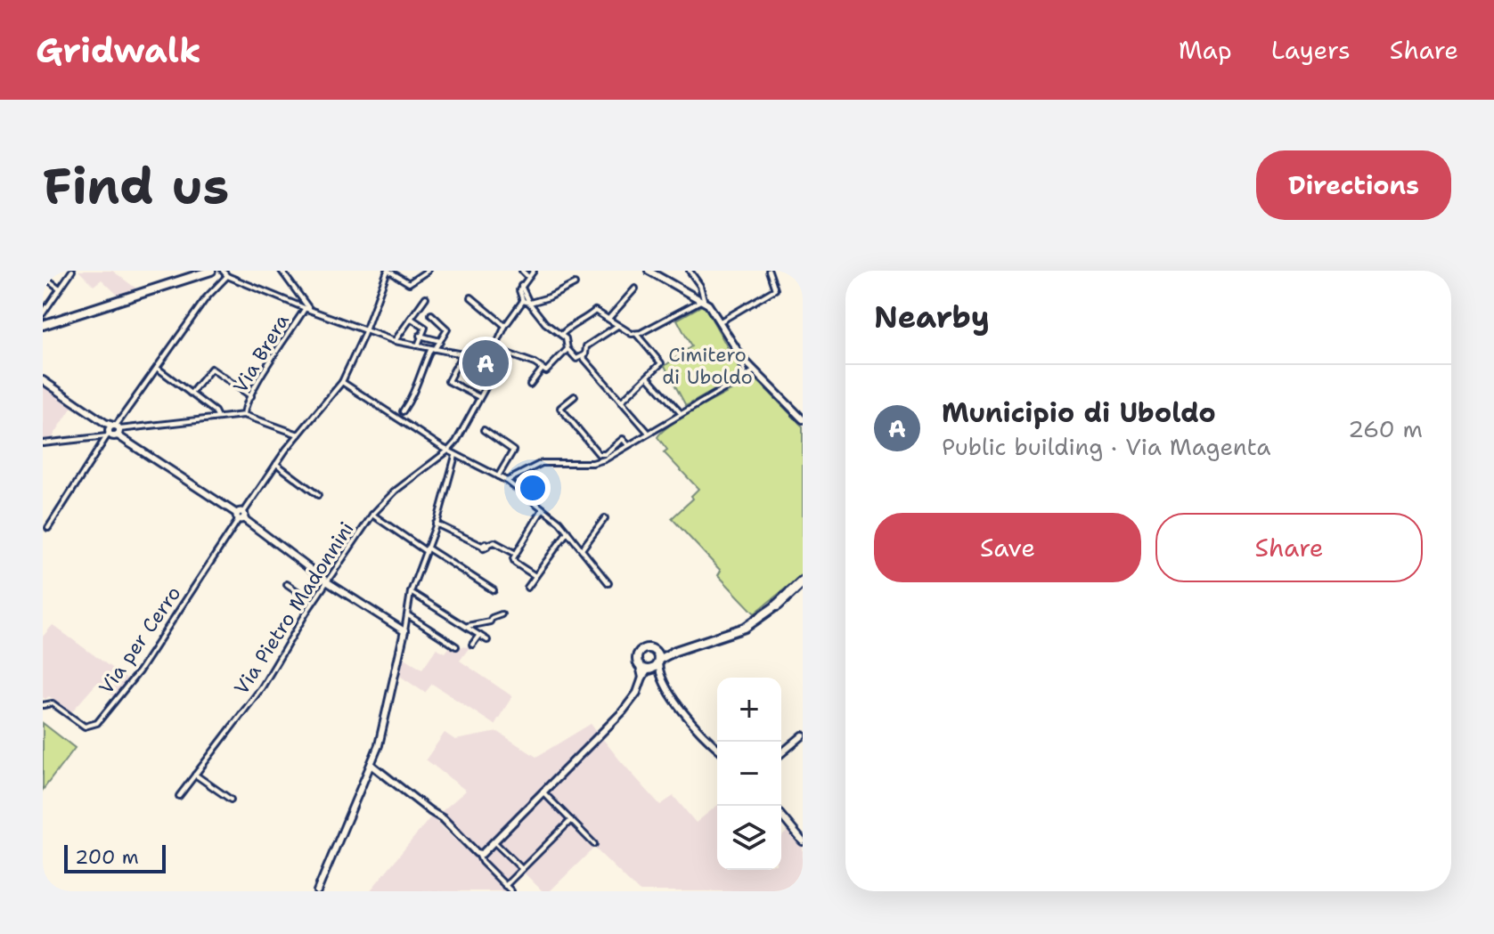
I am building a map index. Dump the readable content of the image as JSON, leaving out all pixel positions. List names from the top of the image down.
{
  "streets": {
    "street": ["Via Brera", "Via Pietro Madonnini", "Via per Cerro"]
  },
  "parks": ["Cimitero di Uboldo"],
  "scale_bar": "200 m",
  "page": {
    "header": "Gridwalk",
    "nav": ["Map", "Layers", "Share"],
    "buttons": [
      "Directions",
      ["Save", "Share"]
    ],
    "title": "Find us",
    "heading": "Nearby",
    "pins": "A",
    "list": [
      {
        "mark": "A",
        "name": "Municipio di Uboldo",
        "note": "Public building · Via Magenta",
        "value": "260 m"
      }
    ],
    "map_buttons": ["+", "−"],
    "scale": "200 m"
  }
}
